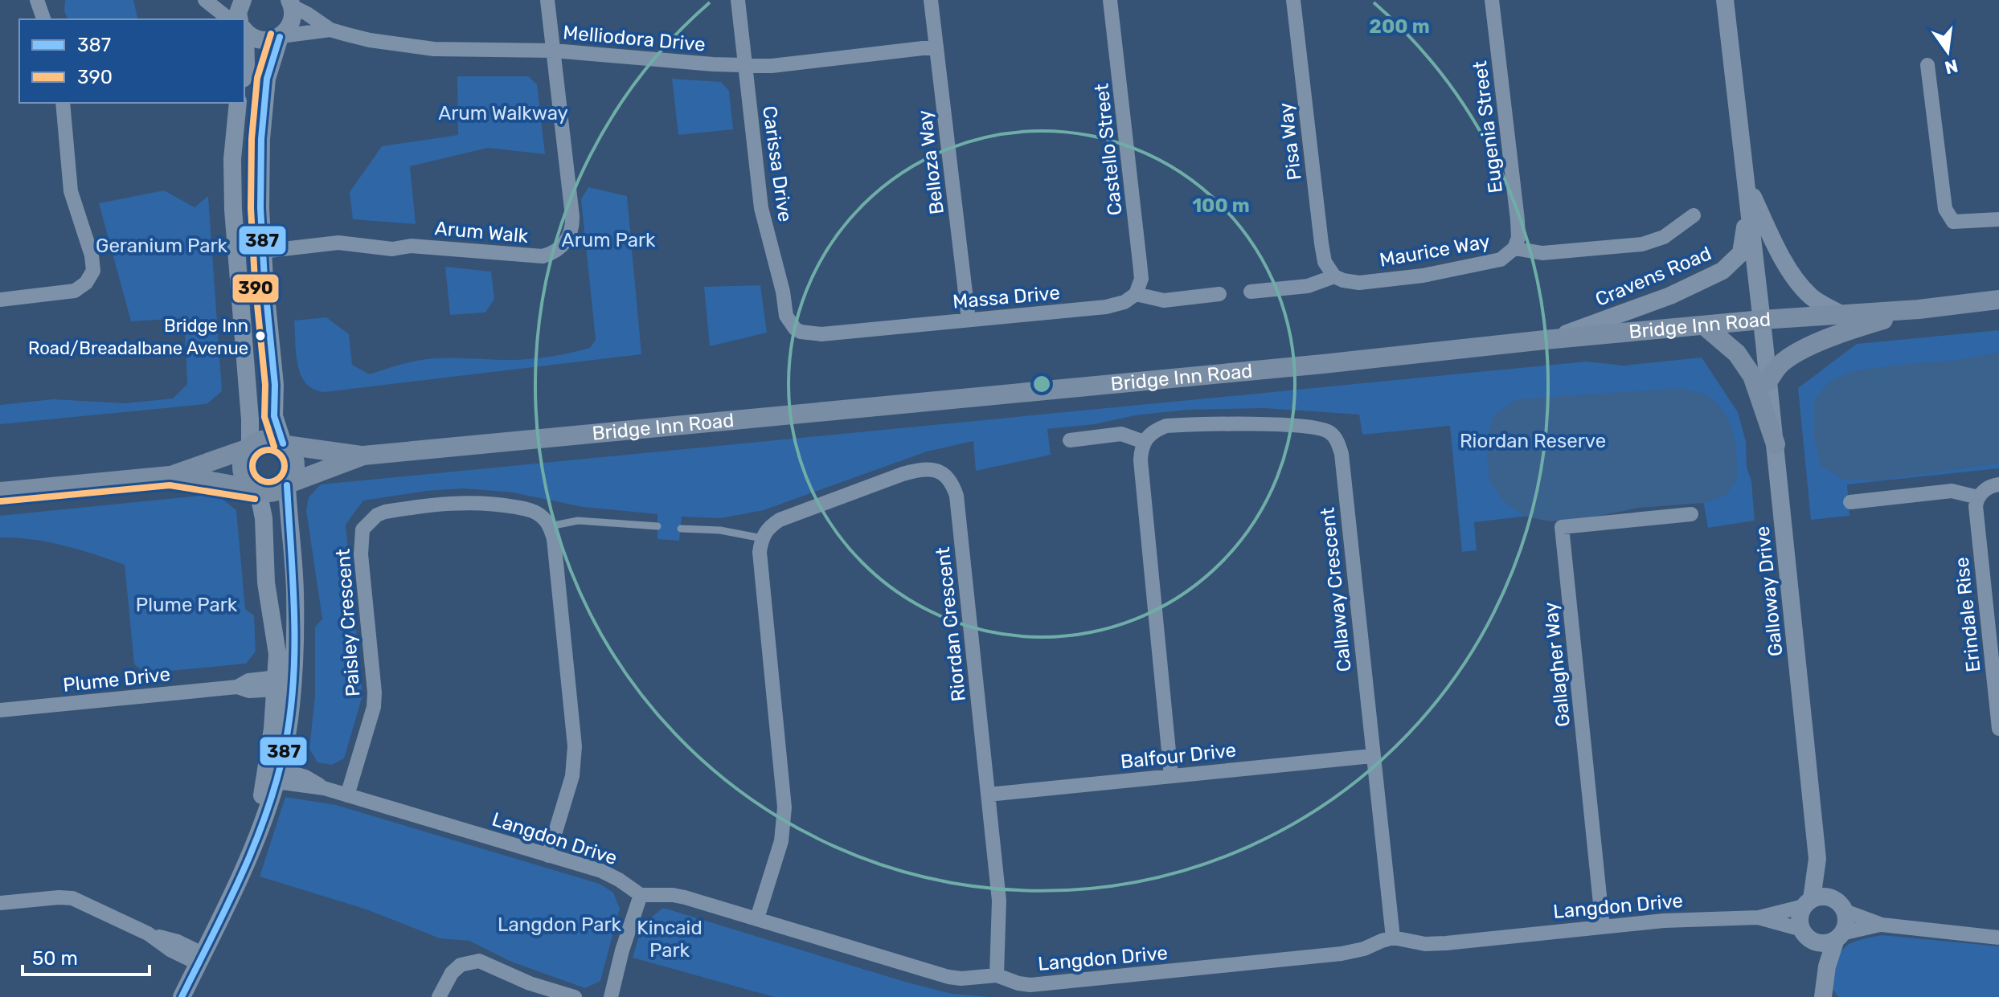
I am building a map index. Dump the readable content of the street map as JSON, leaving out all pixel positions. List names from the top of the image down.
{
  "streets": {
    "main road": ["Bridge Inn Road"],
    "street": [
      "Melliodora Drive",
      "Eugenia Street",
      "Pisa Way",
      "Castello Street",
      "Belloza Way",
      "Carissa Drive",
      "Arum Walk",
      "Maurice Way",
      "Cravens Road",
      "Massa Drive",
      "Callaway Crescent",
      "Galloway Drive",
      "Erindale Rise",
      "Paisley Crescent",
      "Riordan Crescent",
      "Gallagher Way",
      "Plume Drive",
      "Balfour Drive",
      "Langdon Drive"
    ]
  },
  "crossings": [
    ["Melliodora Drive", "Belloza Way"],
    ["Melliodora Drive", "Carissa Drive"],
    ["Melliodora Drive", "Arum Walk"],
    ["Eugenia Street", "Maurice Way"],
    ["Pisa Way", "Maurice Way"],
    ["Castello Street", "Massa Drive"],
    ["Belloza Way", "Massa Drive"],
    ["Carissa Drive", "Massa Drive"],
    ["Cravens Road", "Bridge Inn Road"],
    ["Cravens Road", "Galloway Drive"],
    ["Bridge Inn Road", "Galloway Drive"],
    ["Callaway Crescent", "Balfour Drive"],
    ["Callaway Crescent", "Langdon Drive"],
    ["Galloway Drive", "Langdon Drive"],
    ["Paisley Crescent", "Langdon Drive"],
    ["Riordan Crescent", "Balfour Drive"],
    ["Riordan Crescent", "Langdon Drive"],
    ["Gallagher Way", "Langdon Drive"]
  ],
  "parks": [
    "Arum Walkway",
    "Arum Park",
    "Geranium Park",
    "Riordan Reserve",
    "Plume Park",
    "Langdon Park",
    "Kincaid Park"
  ],
  "places": ["Bridge Inn Road/Breadalbane Avenue"],
  "lines": ["transit line 390", "transit line 387"],
  "legend": ["387", "390"],
  "scale_bar": "50 m",
  "north": "bottom",
  "rings": ["200 m", "100 m"]
}
